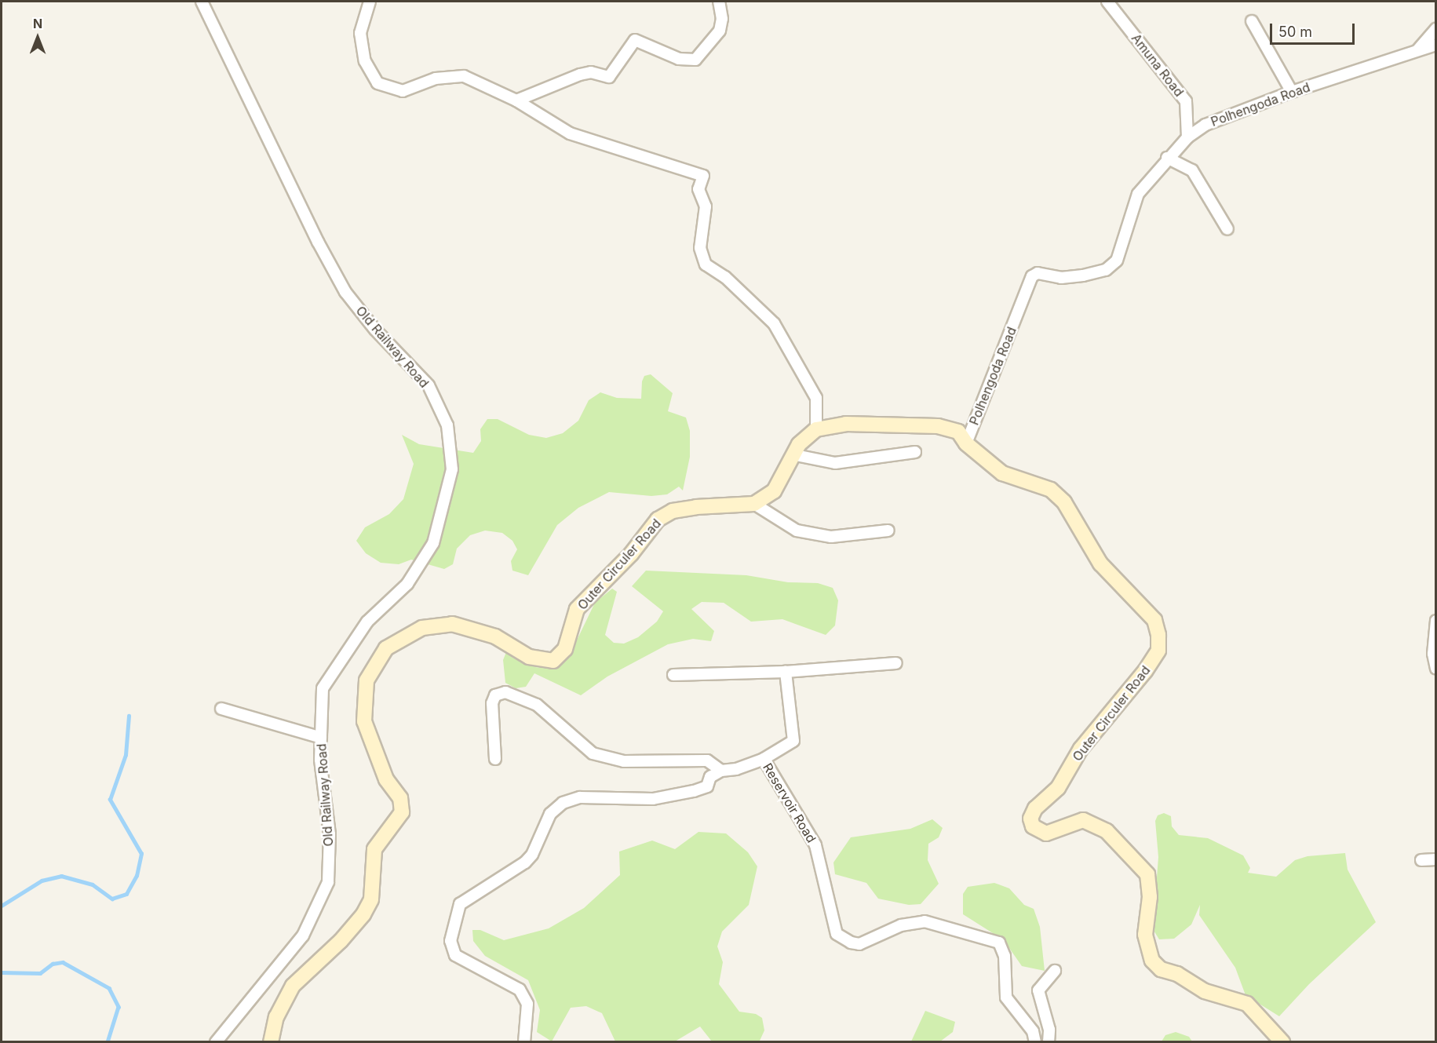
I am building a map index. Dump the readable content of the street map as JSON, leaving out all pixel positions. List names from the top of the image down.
{
  "streets": {
    "street": [
      "Amuna Road",
      "Polhengoda Road",
      "Old Railway Road",
      "Outer Circuler Road",
      "Reservoir Road"
    ]
  },
  "crossings": [
    ["Amuna Road", "Polhengoda Road"],
    ["Polhengoda Road", "Outer Circuler Road"]
  ],
  "scale_bar": "50 m",
  "north": "top"
}
